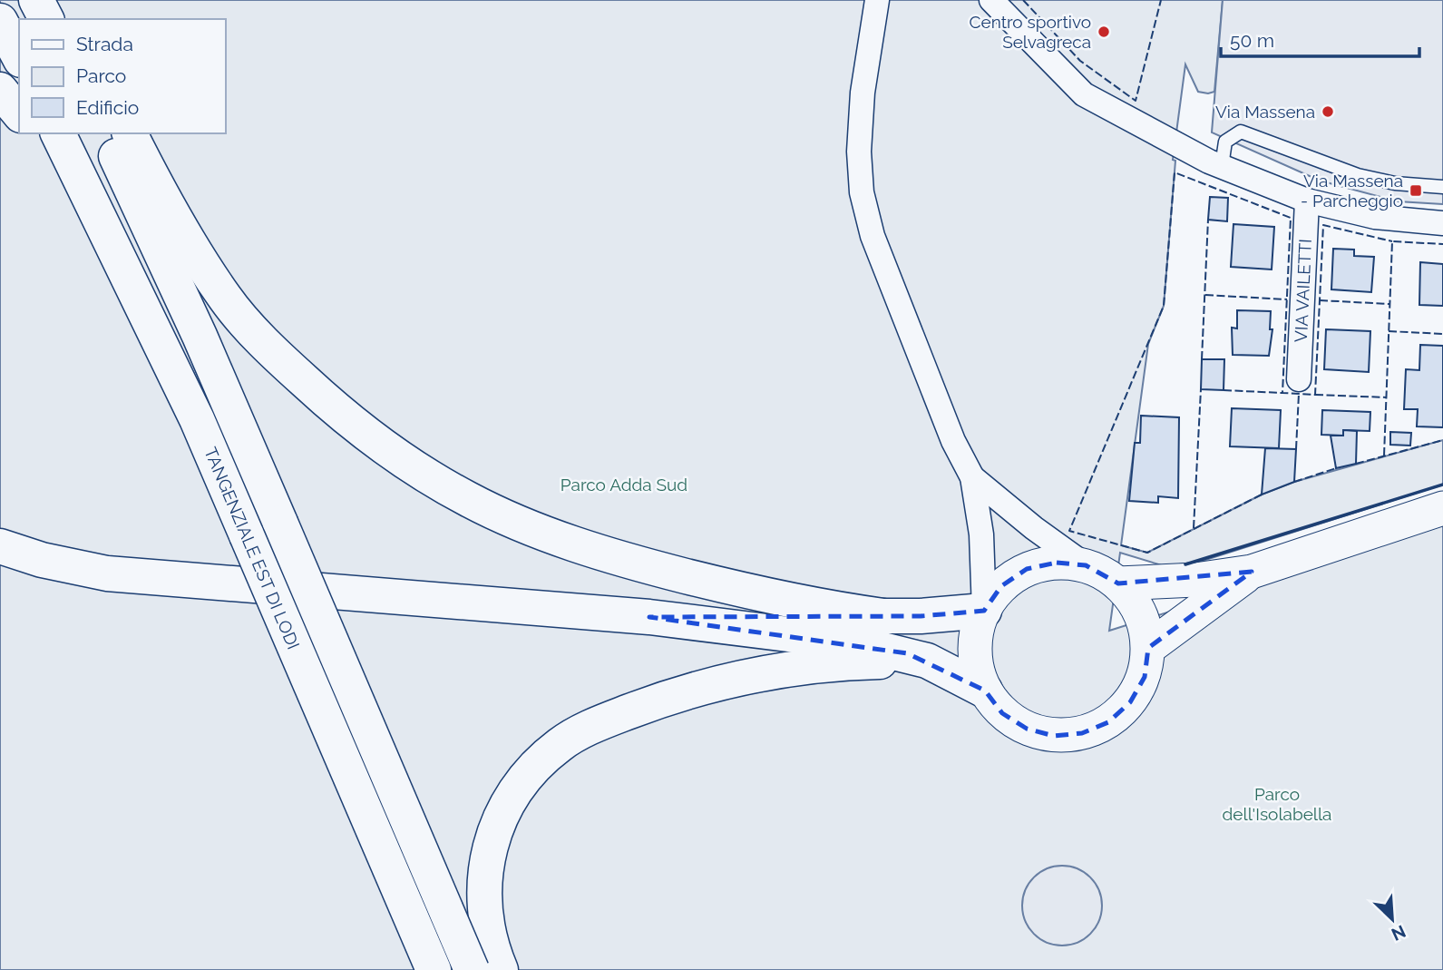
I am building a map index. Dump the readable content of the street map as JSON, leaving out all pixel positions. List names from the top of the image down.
{
  "streets": {
    "highway": ["TANGENZIALE EST DI LODI"],
    "street": ["VIA VAILETTI"]
  },
  "parks": ["Parco Adda Sud", "Parco dell'Isolabella"],
  "places": {
    "other": ["Centro sportivo Selvagreca", "Via Massena"],
    "transit": ["Via Massena - Parcheggio"]
  },
  "legend": ["Strada", "Parco", "Edificio"],
  "scale_bar": "50 m",
  "north": "bottom right"
}
